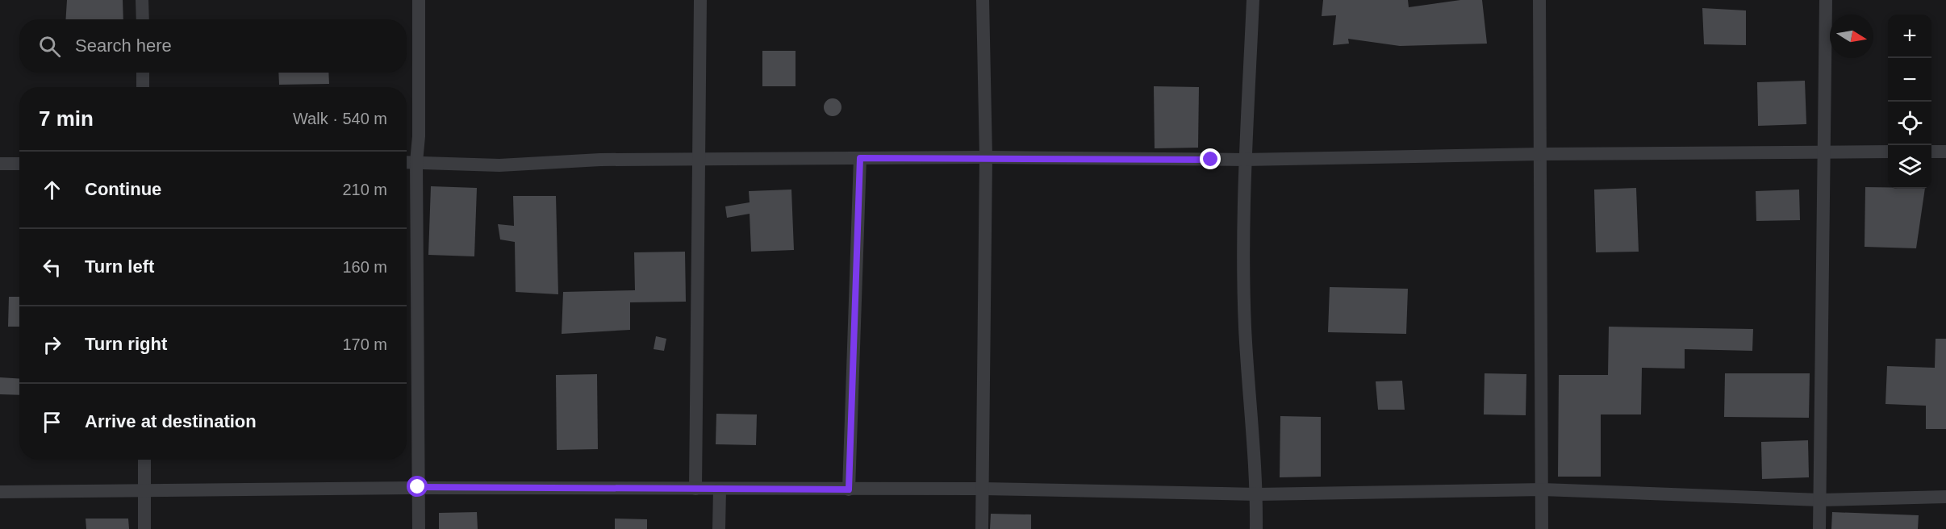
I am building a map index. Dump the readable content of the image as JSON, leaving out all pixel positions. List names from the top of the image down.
{
  "north": "right",
  "page": {
    "map_buttons": ["+", "−"],
    "search": "Search here",
    "heading": ["7 min", "Walk · 540 m"],
    "list": [
      ["Continue", "210 m"],
      ["Turn left", "160 m"],
      ["Turn right", "170 m"],
      "Arrive at destination"
    ]
  }
}
